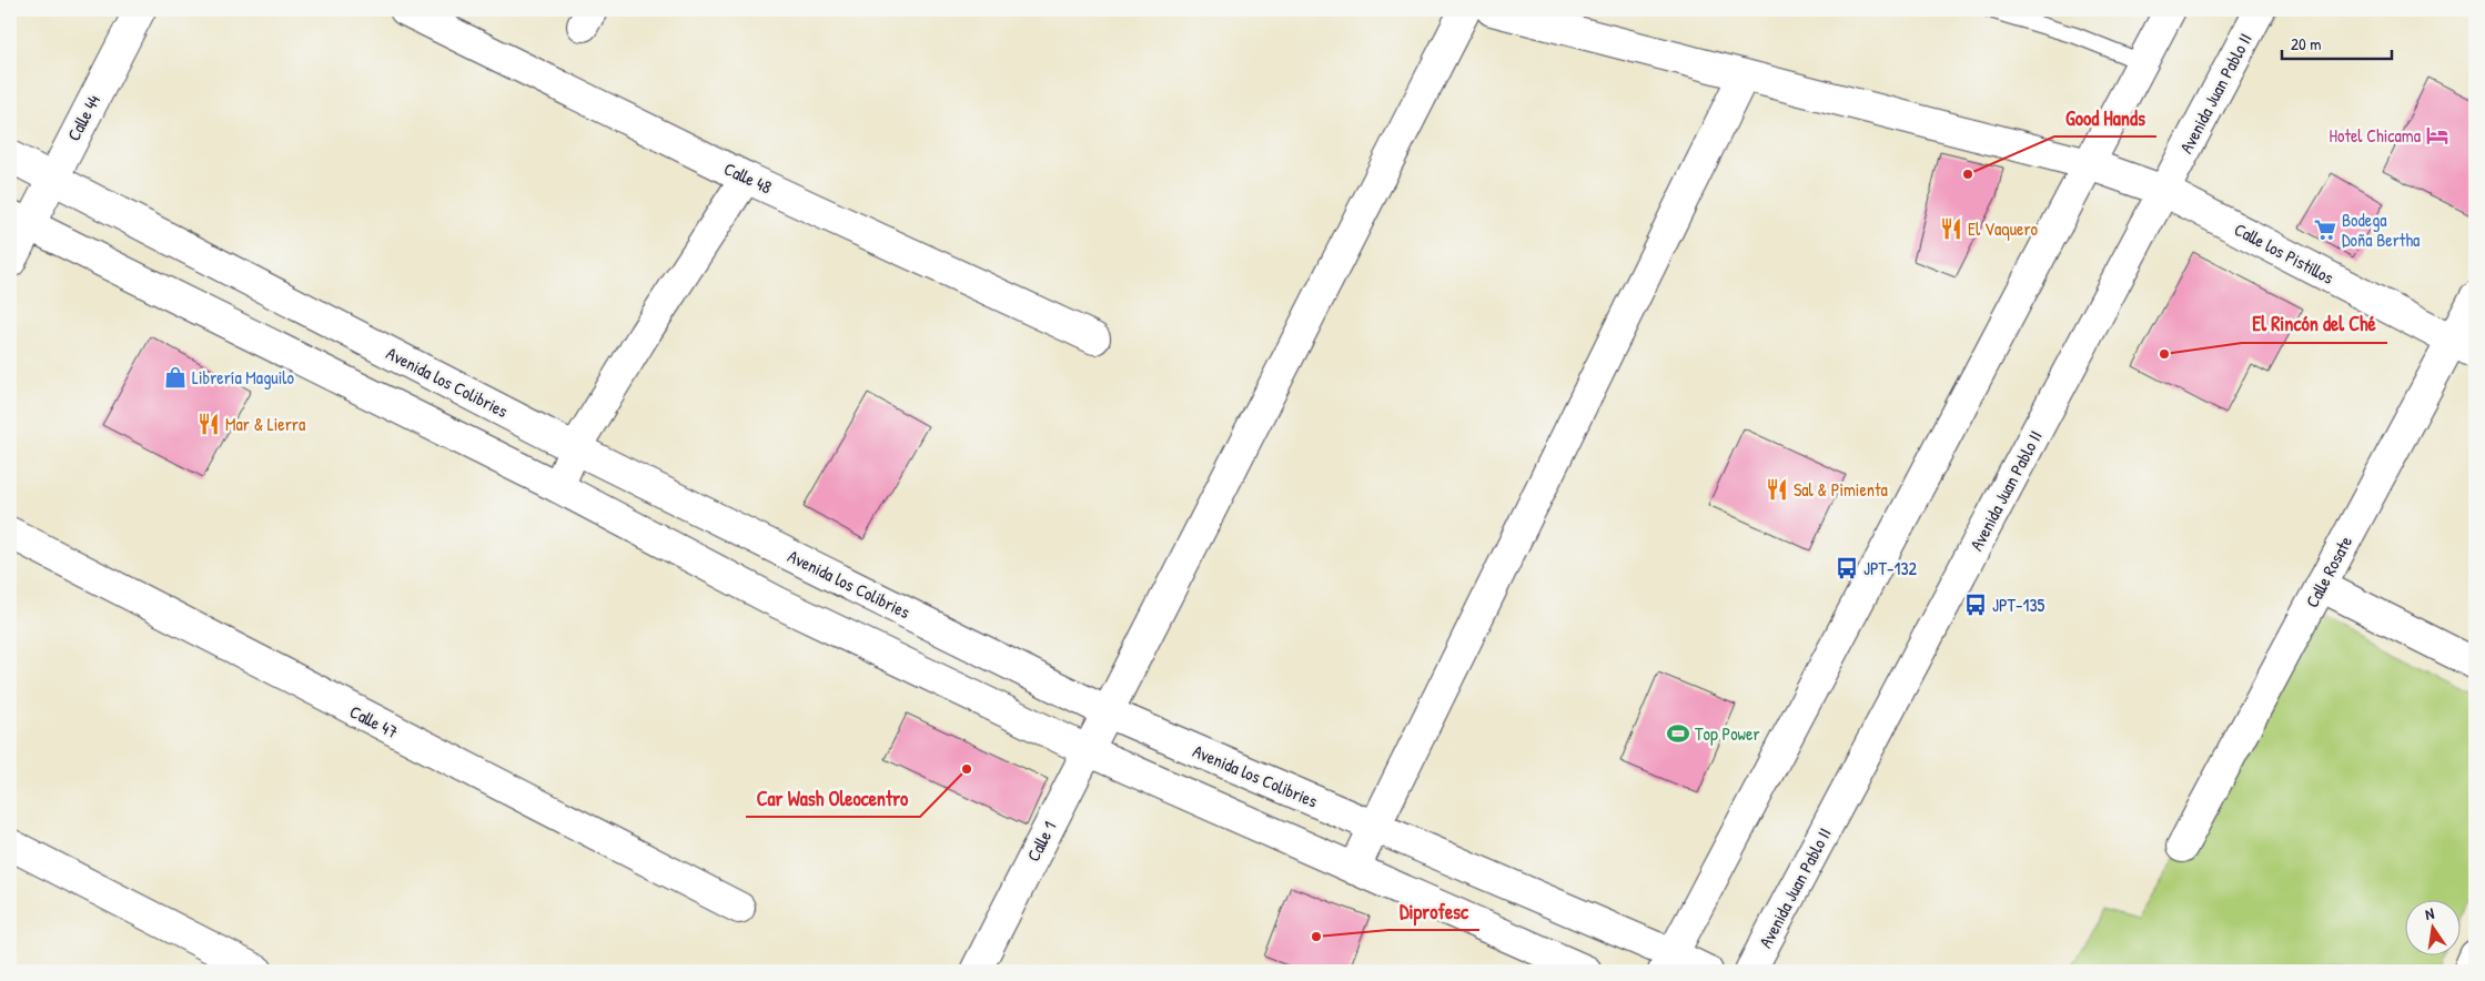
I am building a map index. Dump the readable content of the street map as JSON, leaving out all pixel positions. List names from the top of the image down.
{
  "streets": {
    "street": [
      "Avenida Juan Pablo II",
      "Calle 44",
      "Calle 48",
      "Calle los Pistillos",
      "Avenida los Colibries",
      "Calle Rosate",
      "Calle 47",
      "Calle 1"
    ]
  },
  "crossings": [
    ["Avenida Juan Pablo II", "Calle los Pistillos"],
    ["Calle 44", "Avenida los Colibries"],
    ["Calle los Pistillos", "Calle Rosate"],
    ["Avenida los Colibries", "Calle 1"]
  ],
  "places": {
    "hotel": ["Hotel Chicama"],
    "other": [
      "Good Hands",
      "El Rincón del Ché",
      "Car Wash Oleocentro",
      "Diprofesc"
    ],
    "restaurant": ["El Vaquero", "Mar & Lierra", "Sal & Pimienta"],
    "supermarket": ["Bodega Doña Bertha"],
    "shop": ["Librería Maguilo"],
    "bus stop": ["JPT-132", "JPT-135"],
    "sports": ["Top Power"]
  },
  "scale_bar": "20 m",
  "north": "top"
}
